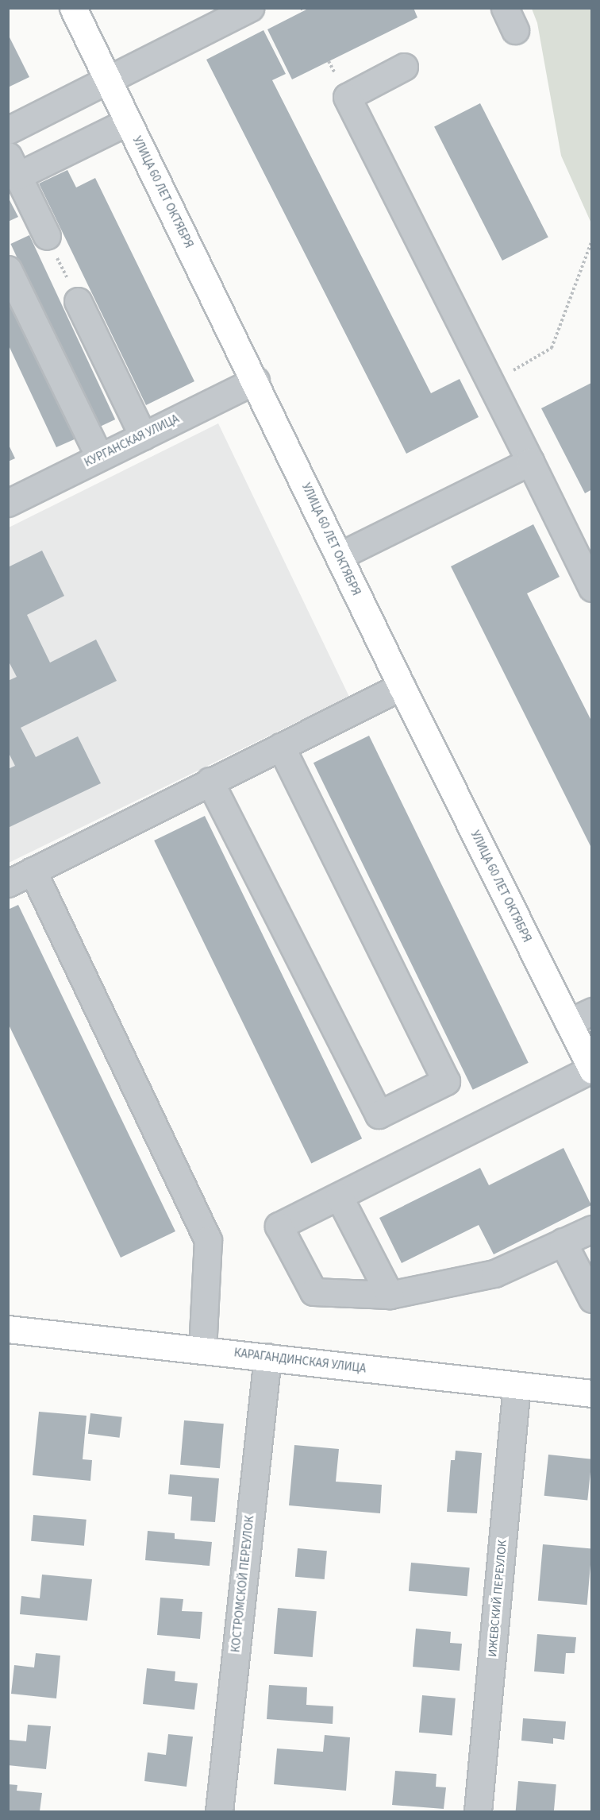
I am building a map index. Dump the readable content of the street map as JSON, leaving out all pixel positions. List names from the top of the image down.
{
  "streets": {
    "main road": ["УЛИЦА 60 ЛЕТ ОКТЯБРЯ", "КАРАГАНДИНСКАЯ УЛИЦА"],
    "street": ["КУРГАНСКАЯ УЛИЦА", "КОСТРОМСКОЙ ПЕРЕУЛОК", "ИЖЕВСКИЙ ПЕРЕУЛОК"]
  },
  "crossings": [
    ["УЛИЦА 60 ЛЕТ ОКТЯБРЯ", "КУРГАНСКАЯ УЛИЦА"],
    ["КАРАГАНДИНСКАЯ УЛИЦА", "КОСТРОМСКОЙ ПЕРЕУЛОК"],
    ["КАРАГАНДИНСКАЯ УЛИЦА", "ИЖЕВСКИЙ ПЕРЕУЛОК"]
  ]
}
